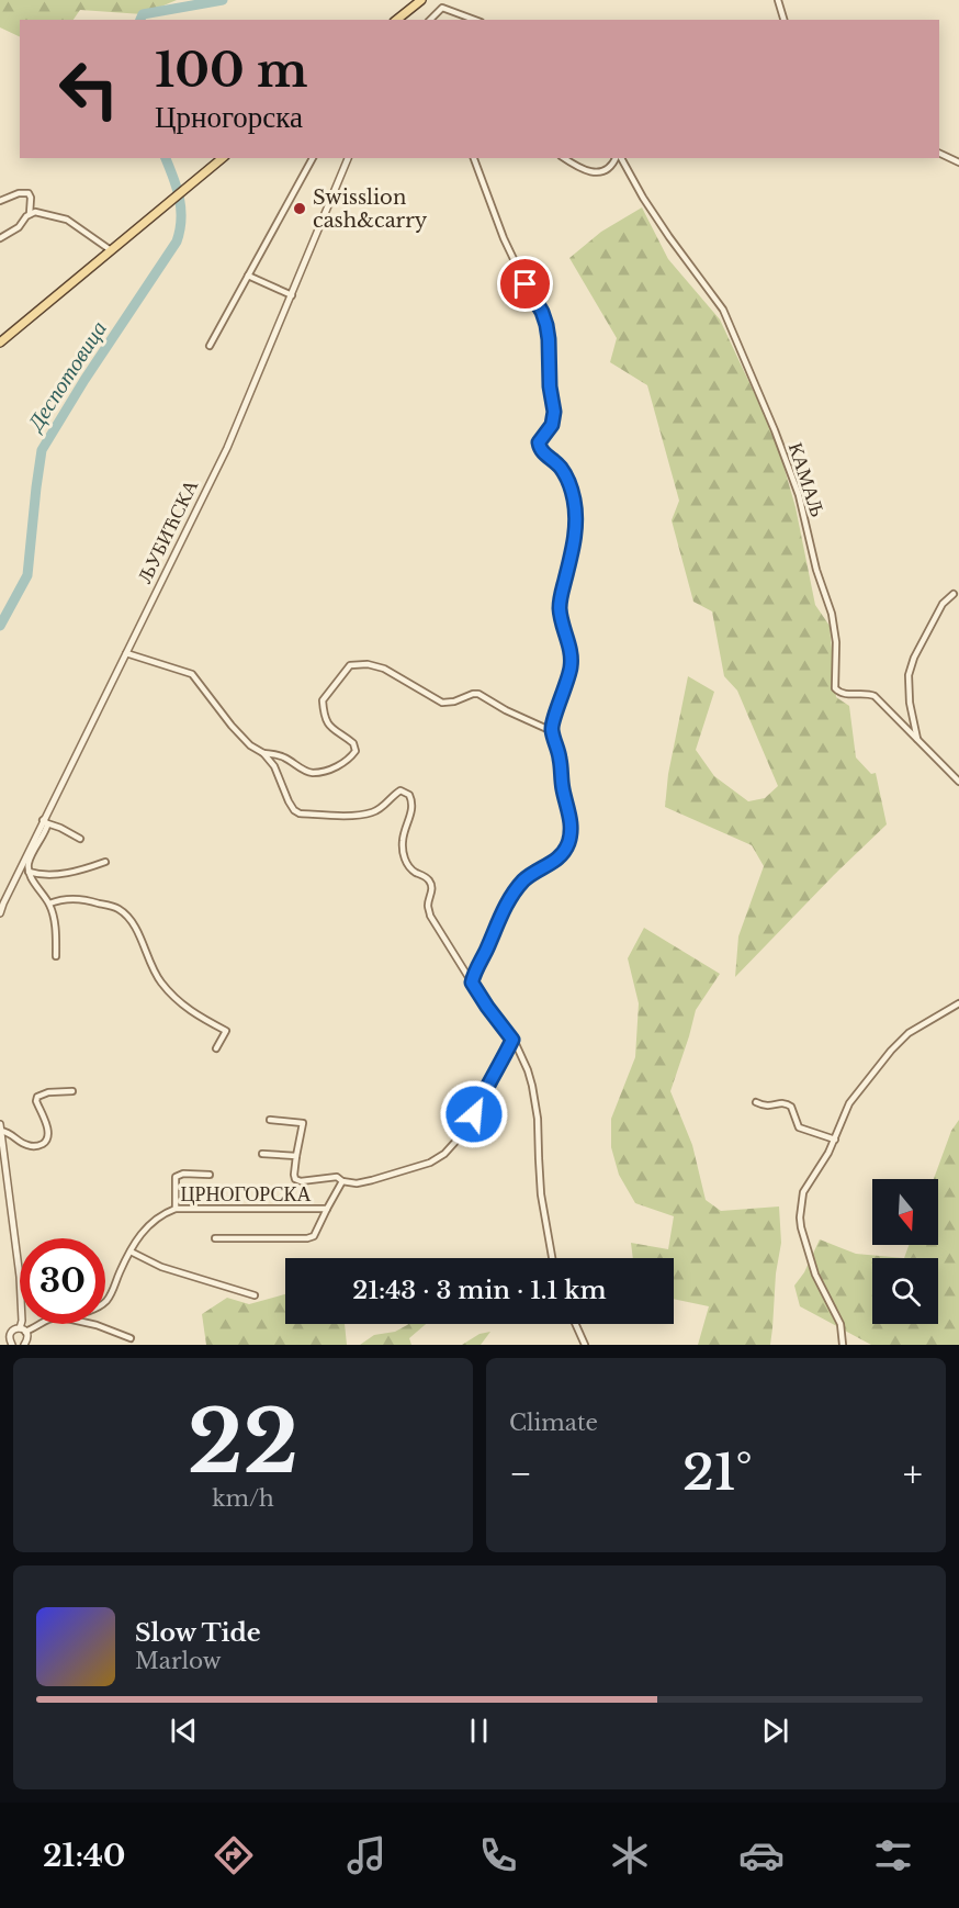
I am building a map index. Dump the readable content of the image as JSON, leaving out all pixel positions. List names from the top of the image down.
{
  "streets": {
    "street": ["КАМАЉ", "ЉУБИЋСКА", "ЦРНОГОРСКА"]
  },
  "water": ["Деспотовица"],
  "places": ["Swisslion cash&carry"],
  "north": "bottom",
  "page": {
    "turn": ["100 m", "Црногорска"],
    "limit": "30",
    "trip": "21:43 · 3 min · 1.1 km",
    "tile": [
      ["22", "km/h"],
      "Climate"
    ],
    "heat": ["−", "21°", "+"],
    "song": ["Slow Tide", "Marlow"],
    "tabs": "21:40"
  }
}
